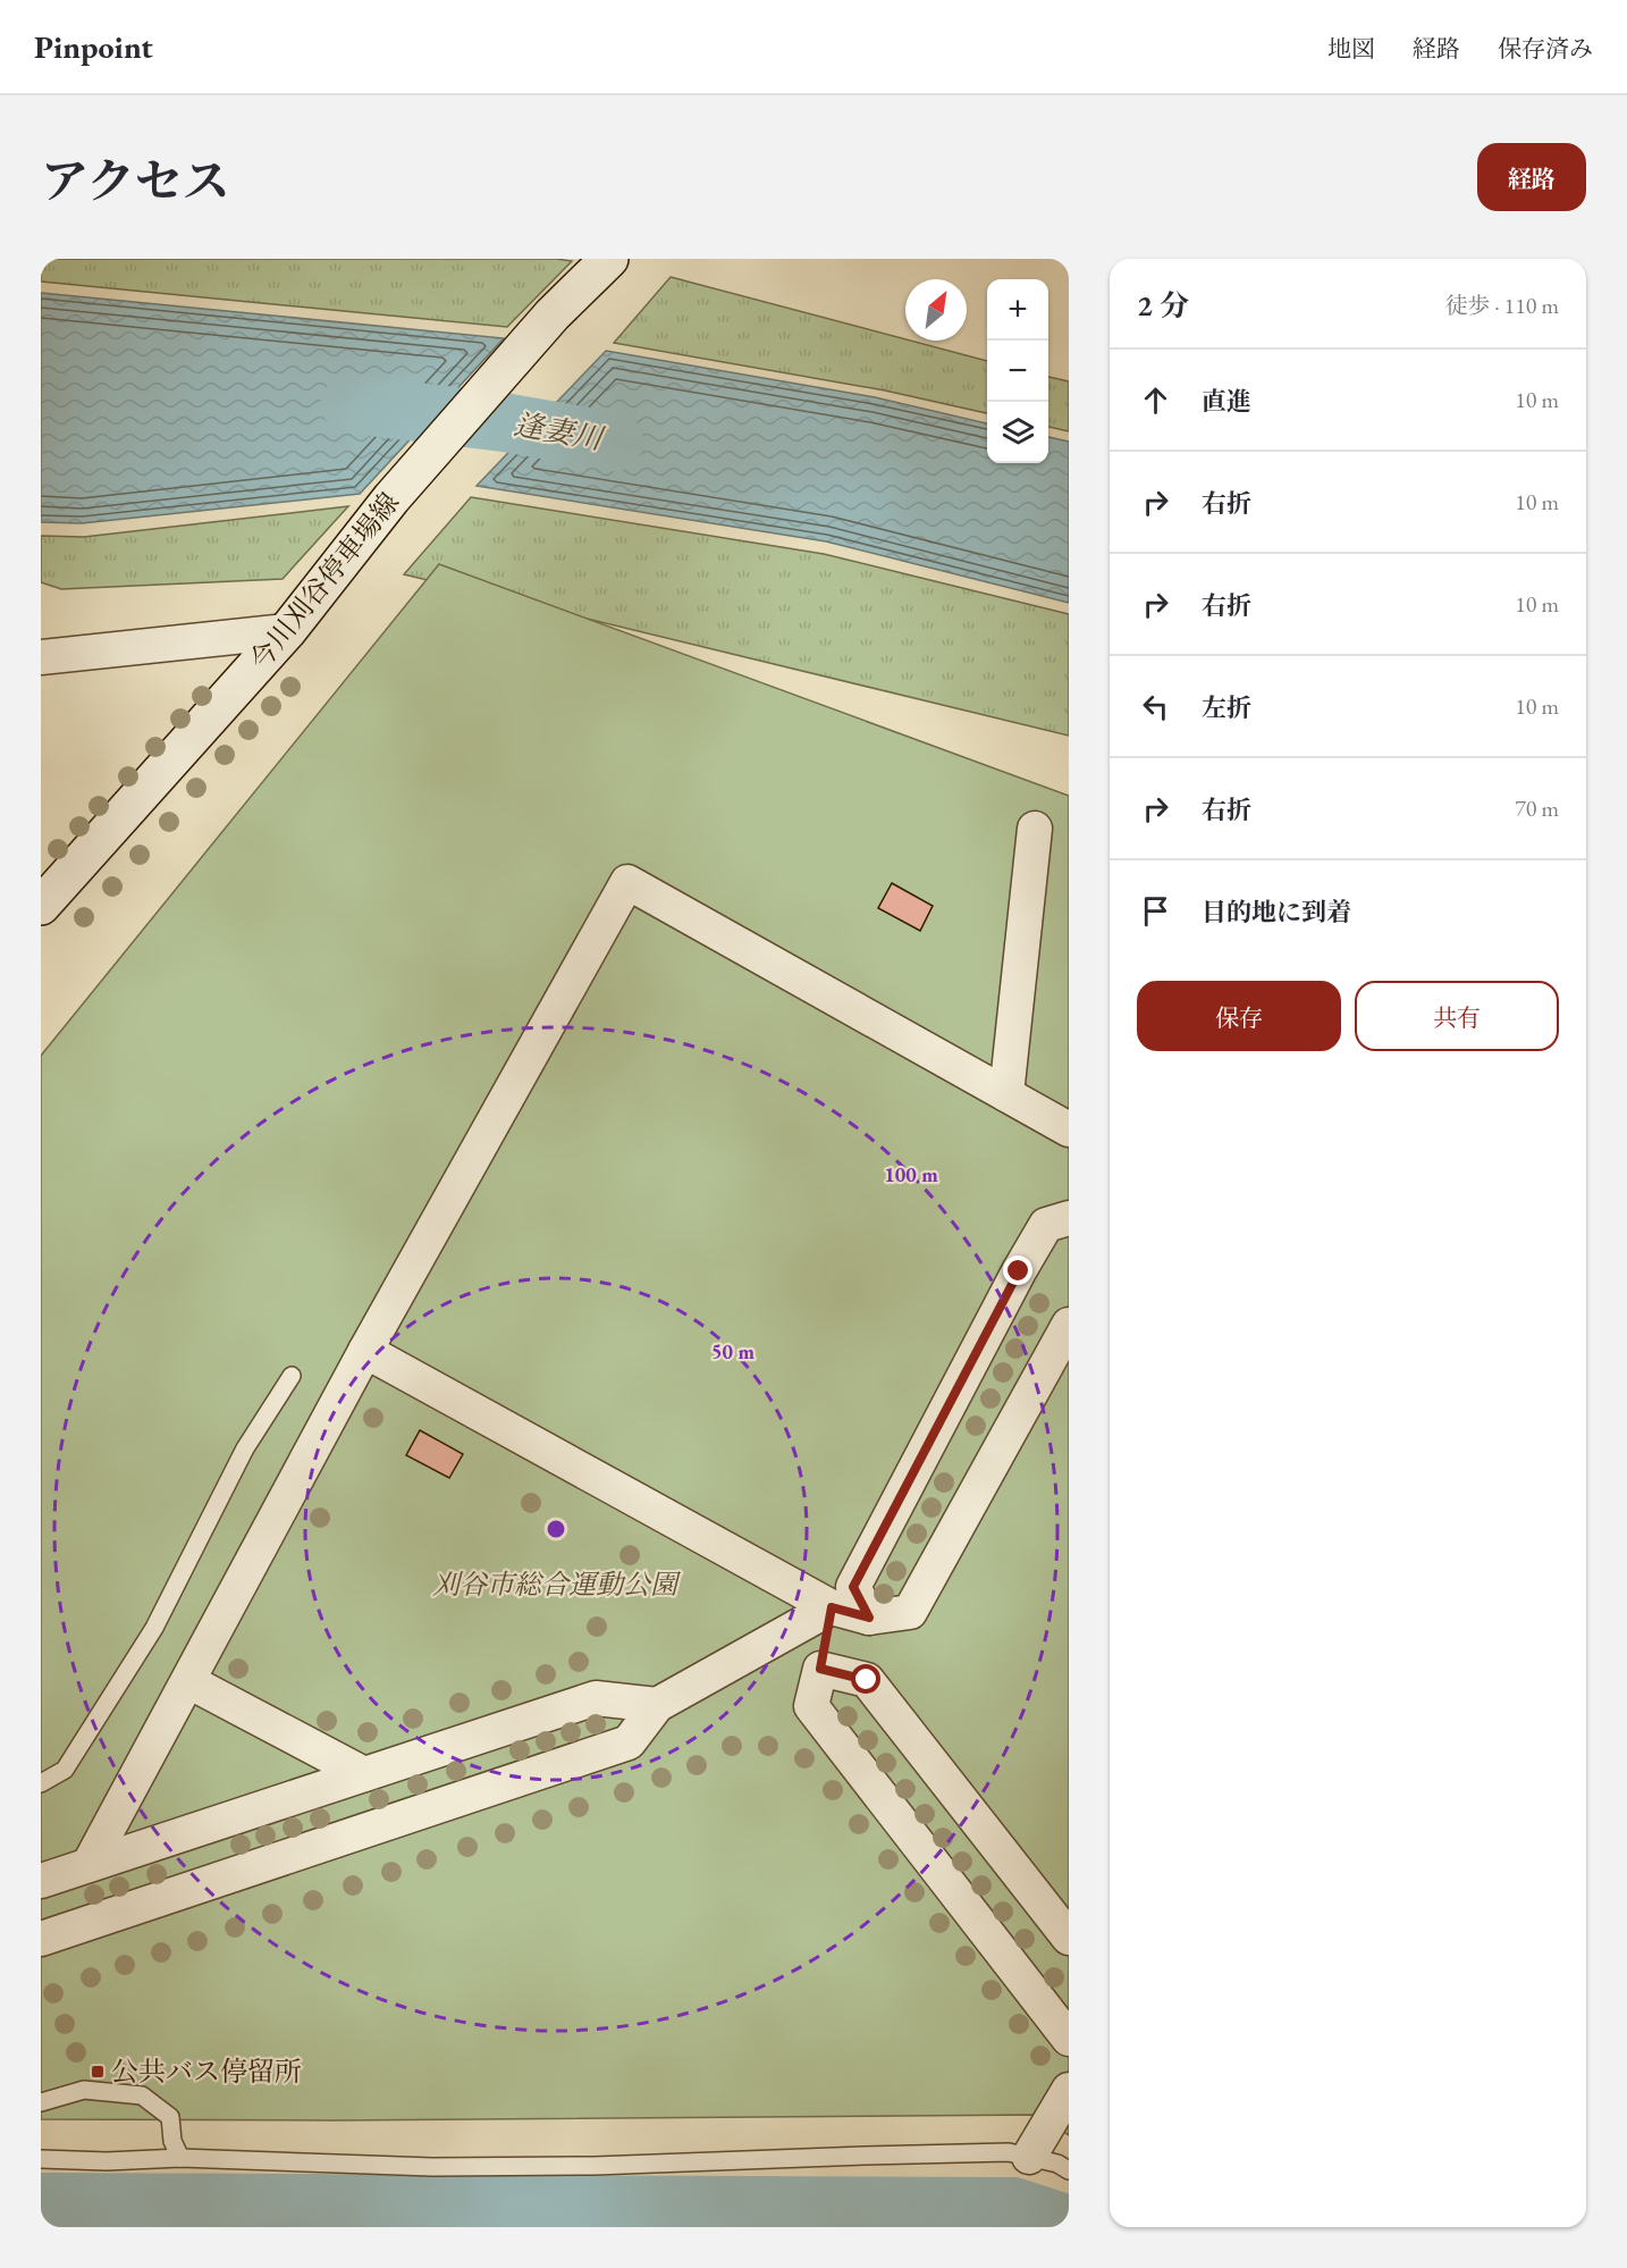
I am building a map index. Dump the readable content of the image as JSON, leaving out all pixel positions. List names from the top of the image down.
{
  "streets": {
    "main road": ["今川刈谷停車場線"]
  },
  "water": ["逢妻川"],
  "parks": ["刈谷市総合運動公園"],
  "places": {
    "transit": ["公共バス停留所"]
  },
  "north": "top right",
  "page": {
    "header": "Pinpoint",
    "nav": ["地図", "経路", "保存済み"],
    "title": "アクセス",
    "buttons": [
      "経路",
      ["保存", "共有"]
    ],
    "heading": ["2 分", "徒歩 · 110 m"],
    "map_buttons": ["+", "−"],
    "list": [
      ["直進", "10 m"],
      ["右折", "10 m"],
      ["右折", "10 m"],
      ["左折", "10 m"],
      ["右折", "70 m"],
      "目的地に到着"
    ]
  },
  "rings": ["100 m", "50 m"]
}
